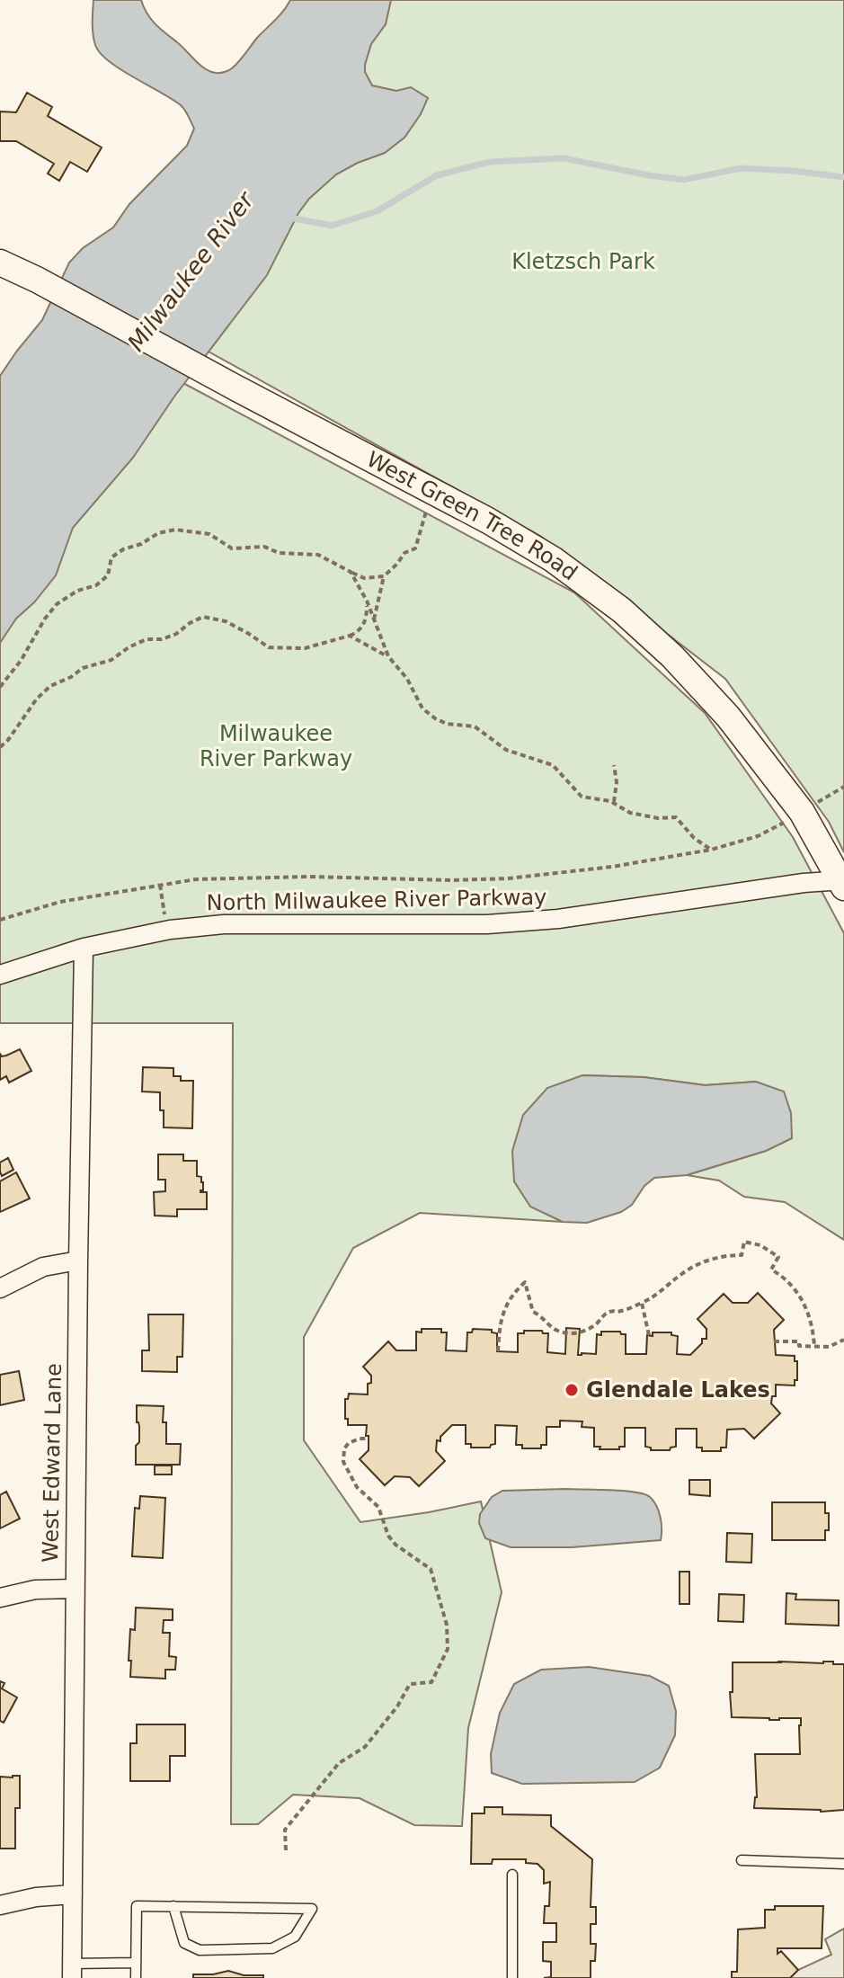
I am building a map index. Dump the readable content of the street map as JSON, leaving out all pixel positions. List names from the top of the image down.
{
  "streets": {
    "street": ["West Green Tree Road", "North Milwaukee River Parkway", "West Edward Lane"]
  },
  "crossings": [
    ["West Green Tree Road", "North Milwaukee River Parkway"],
    ["North Milwaukee River Parkway", "West Edward Lane"]
  ],
  "water": ["Milwaukee River"],
  "parks": ["Kletzsch Park", "Milwaukee River Parkway"],
  "places": ["Glendale Lakes"]
}
